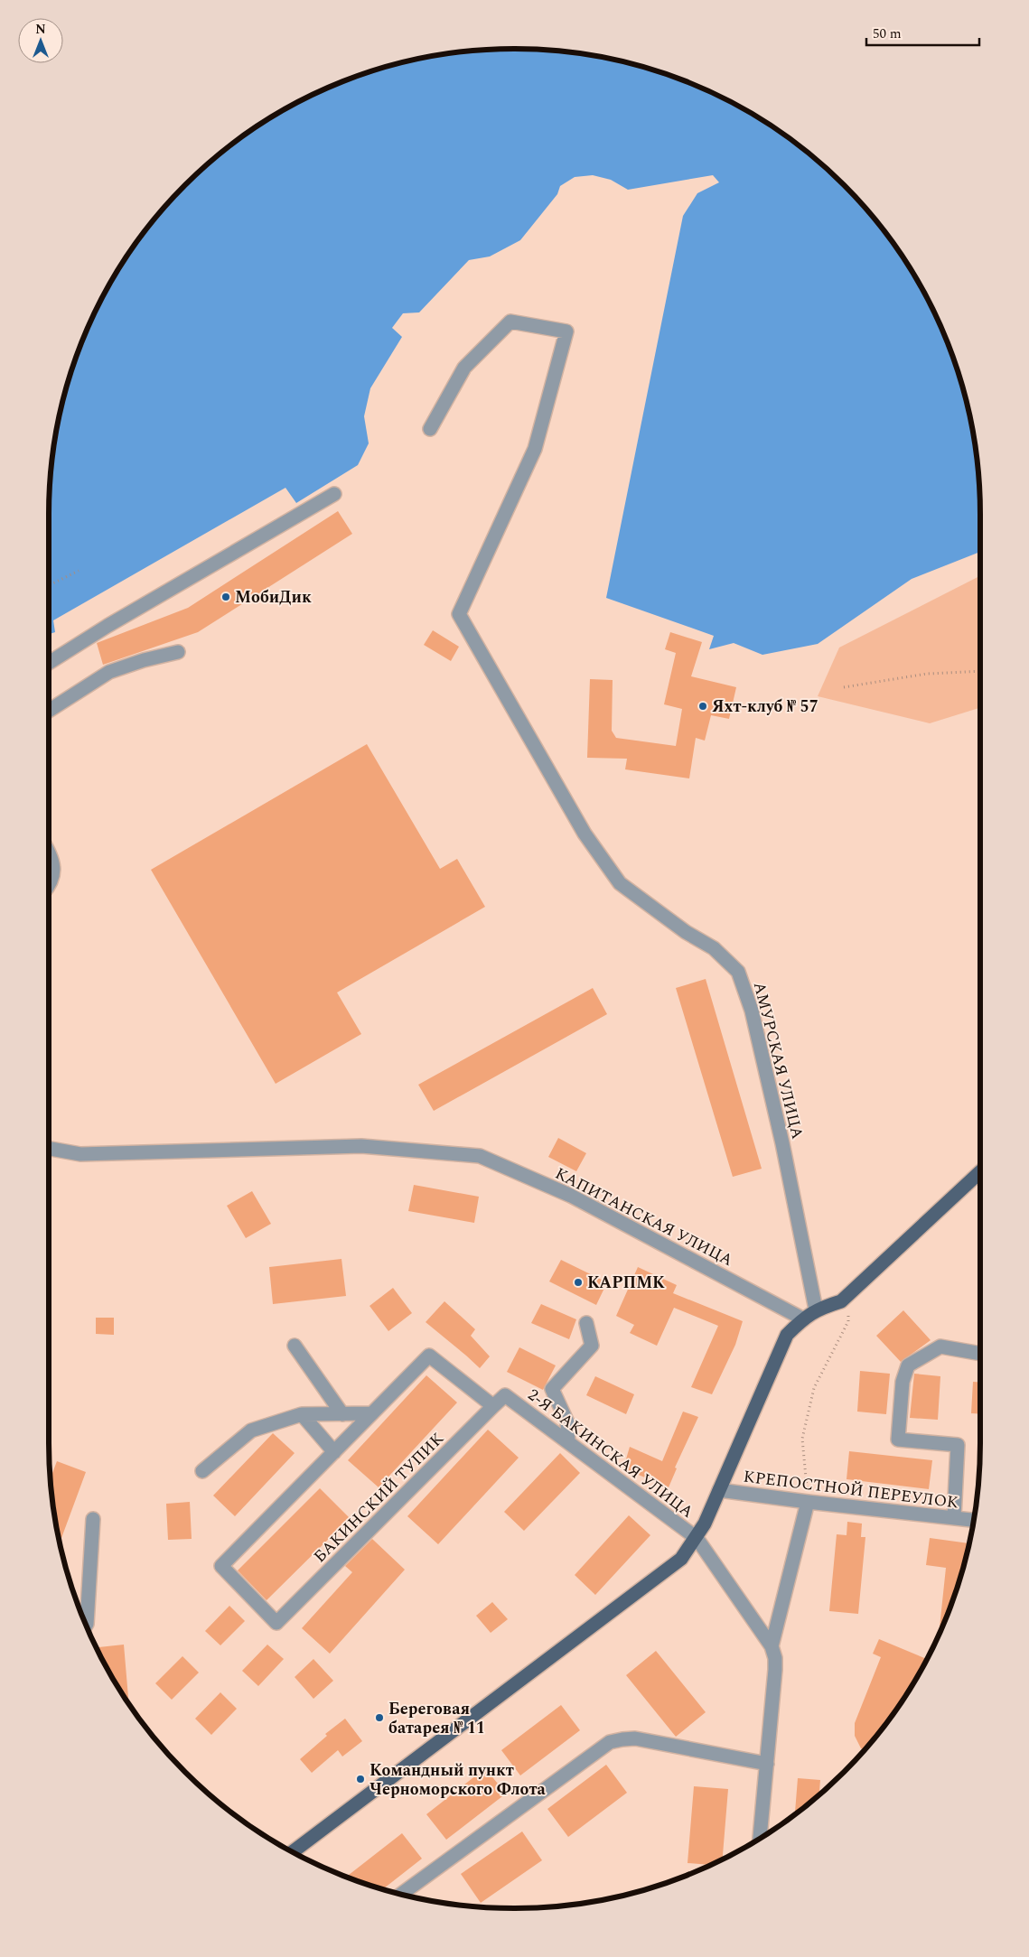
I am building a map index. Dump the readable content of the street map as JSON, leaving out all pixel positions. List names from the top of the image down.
{
  "streets": {
    "street": [
      "АМУРСКАЯ УЛИЦА",
      "КАПИТАНСКАЯ УЛИЦА",
      "2-Я БАКИНСКАЯ УЛИЦА",
      "КРЕПОСТНОЙ ПЕРЕУЛОК",
      "БАКИНСКИЙ ТУПИК"
    ]
  },
  "crossings": [
    ["2-Я БАКИНСКАЯ УЛИЦА", "БАКИНСКИЙ ТУПИК"]
  ],
  "places": [
    "МобиДик",
    "Яхт-клуб № 57",
    "КАРПМК",
    "Береговая батарея № 11",
    "Командный пункт Черноморского Флота"
  ],
  "scale_bar": "50 m",
  "north": "top"
}
